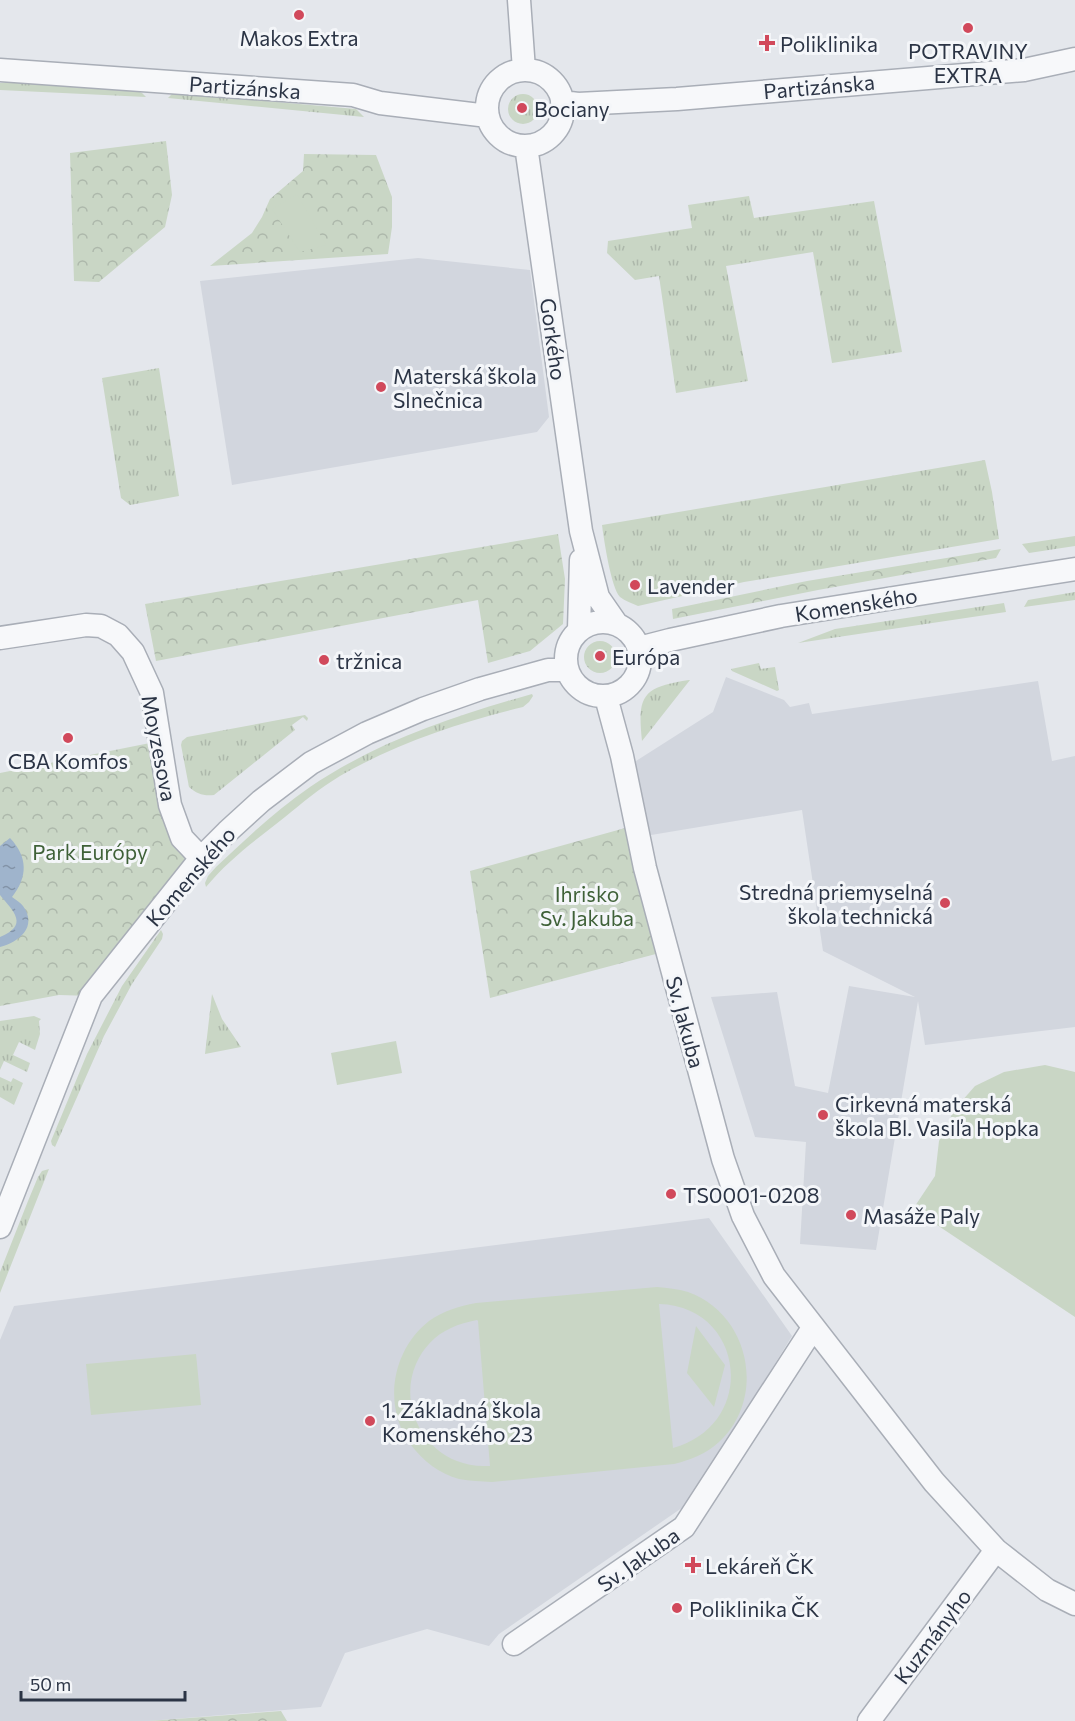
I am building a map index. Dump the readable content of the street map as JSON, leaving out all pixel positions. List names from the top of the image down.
{
  "streets": {
    "street": [
      "Partizánska",
      "Gorkého",
      "Komenského",
      "Moyzesova",
      "Sv. Jakuba",
      "Kuzmányho"
    ]
  },
  "crossings": [
    ["Partizánska", "Gorkého"],
    ["Gorkého", "Komenského"],
    ["Gorkého", "Sv. Jakuba"],
    ["Komenského", "Moyzesova"],
    ["Komenského", "Sv. Jakuba"],
    ["Sv. Jakuba", "Kuzmányho"]
  ],
  "parks": ["Park Európy", "Ihrisko Sv. Jakuba"],
  "places": {
    "other": [
      "Makos Extra",
      "POTRAVINY EXTRA",
      "Bociany",
      "Materská škola Slnečnica",
      "Lavender",
      "Európa",
      "tržnica",
      "CBA Komfos",
      "Stredná priemyselná škola technická",
      "Cirkevná materská škola Bl. Vasiľa Hopka",
      "TS0001-0208",
      "Masáže Paly",
      "1. Základná škola Komenského 23",
      "Poliklinika ČK"
    ],
    "health": ["Poliklinika", "Lekáreň ČK"]
  },
  "scale_bar": "50 m"
}
